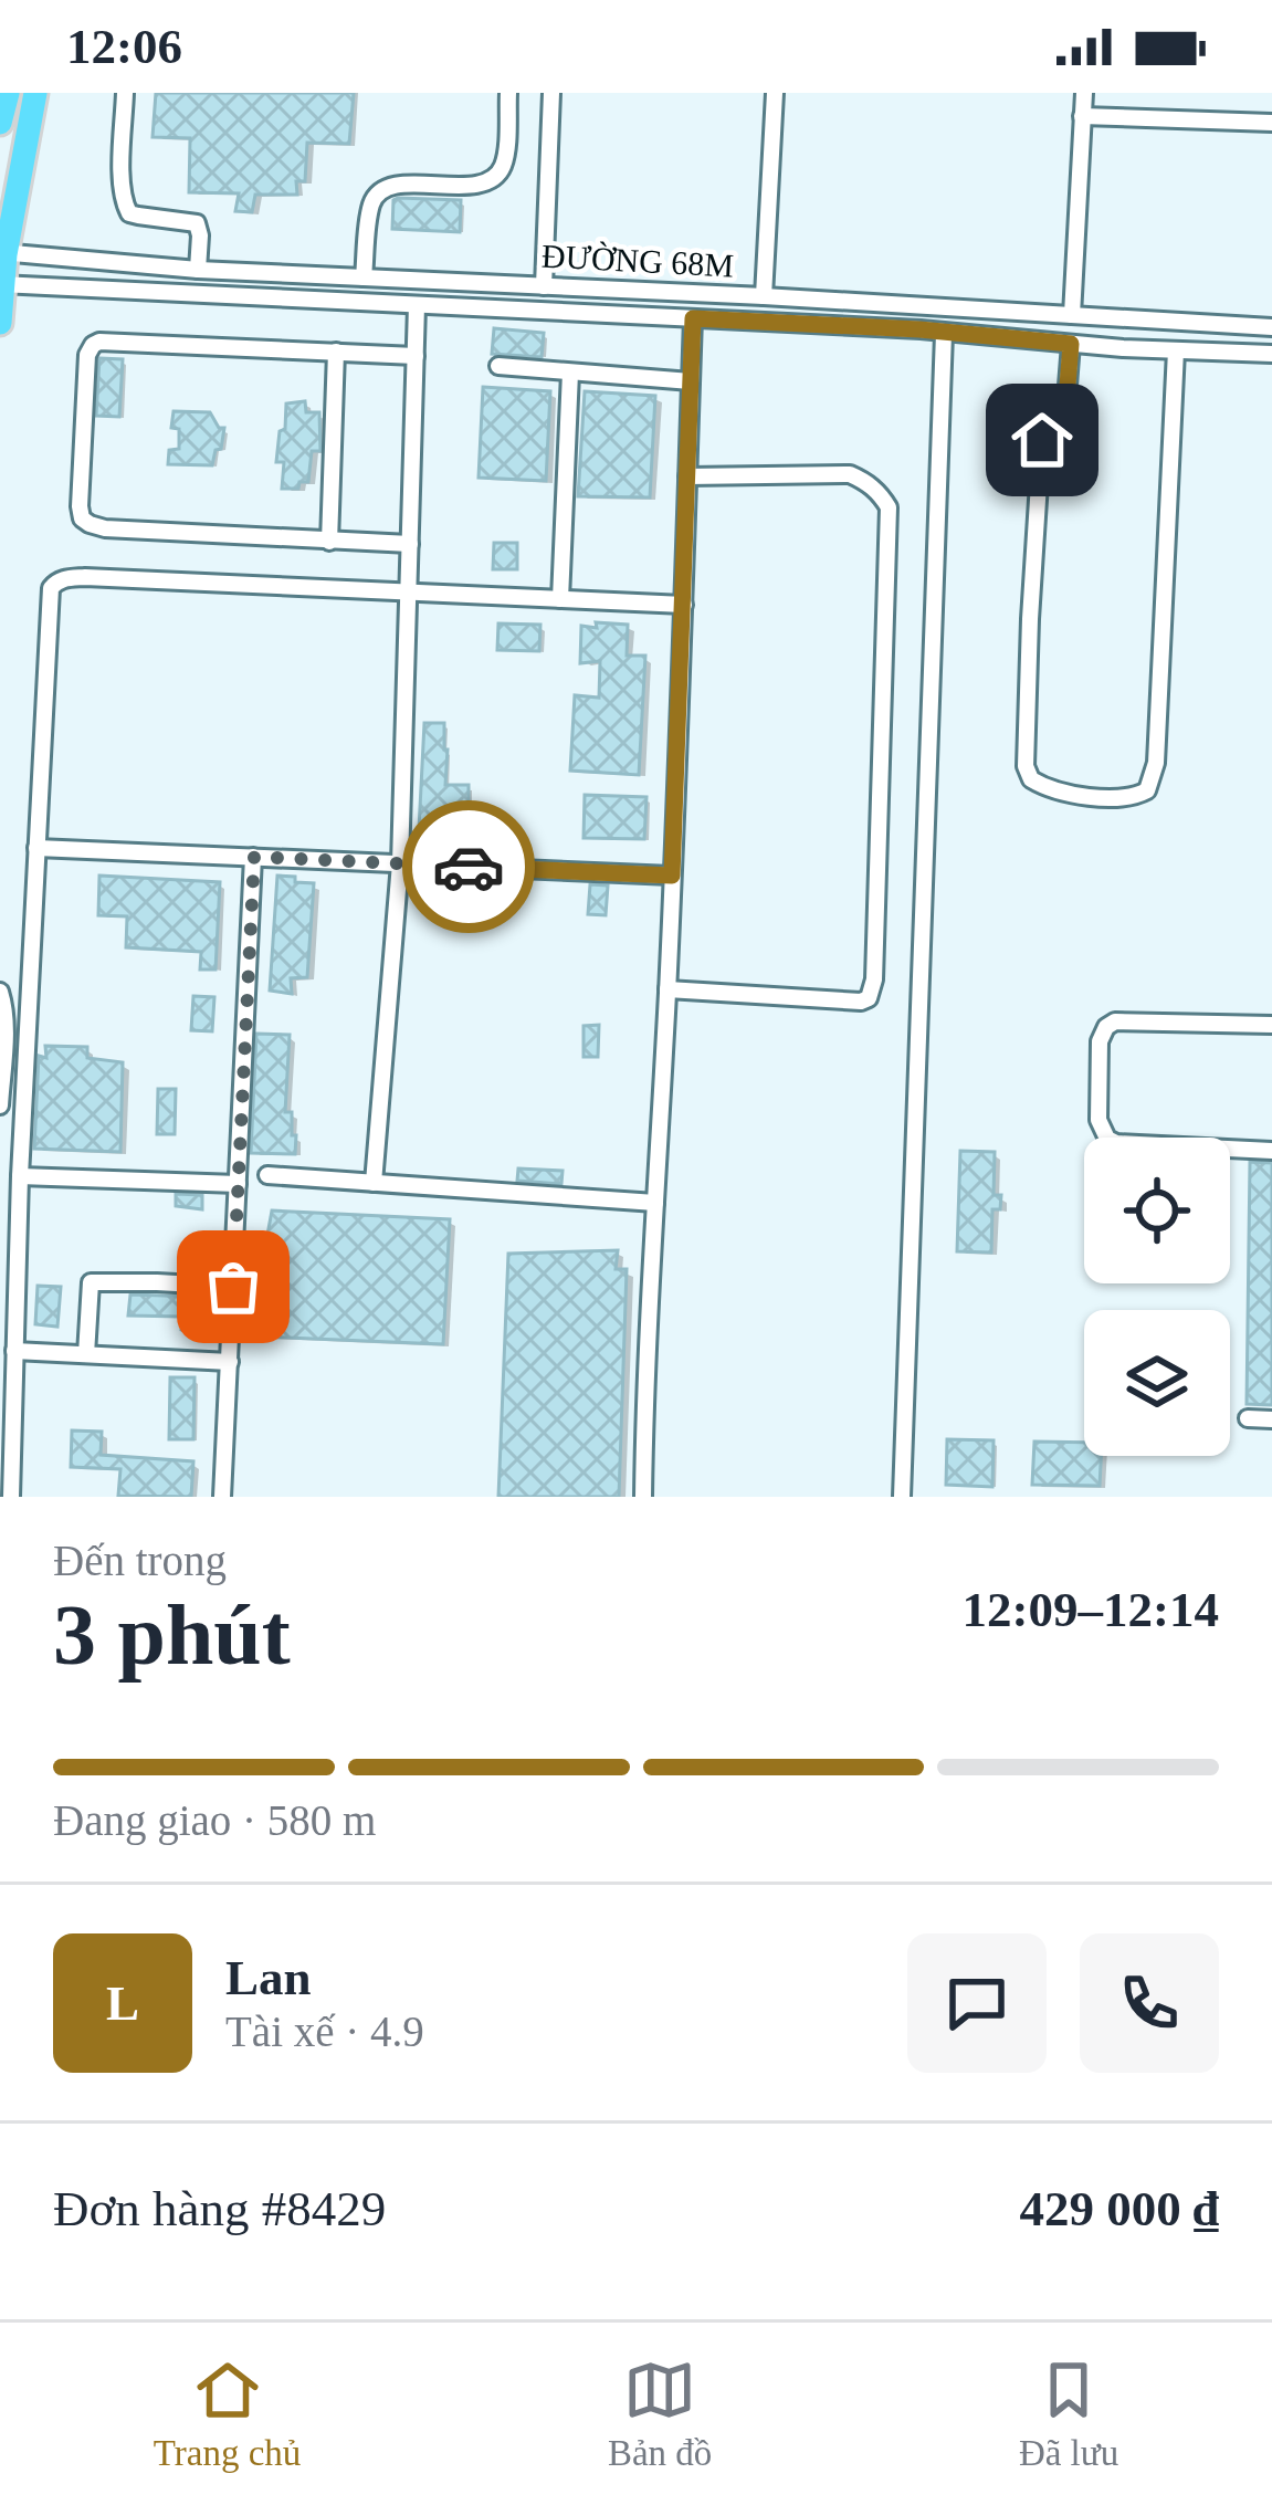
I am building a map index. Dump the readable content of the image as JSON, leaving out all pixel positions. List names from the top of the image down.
{
  "streets": {
    "street": ["ĐƯỜNG 68M"]
  },
  "page": {
    "status": "12:06",
    "heading": ["3 phút", "Đến trong", "12:09–12:14"],
    "panel": [
      "Lan",
      "Tài xế · 4.9",
      "Đơn hàng #8429",
      "429 000 ₫"
    ],
    "bar": "Đang giao · 580 m",
    "round": "L",
    "tabs": ["Trang chủ", "Bản đồ", "Đã lưu"]
  }
}
